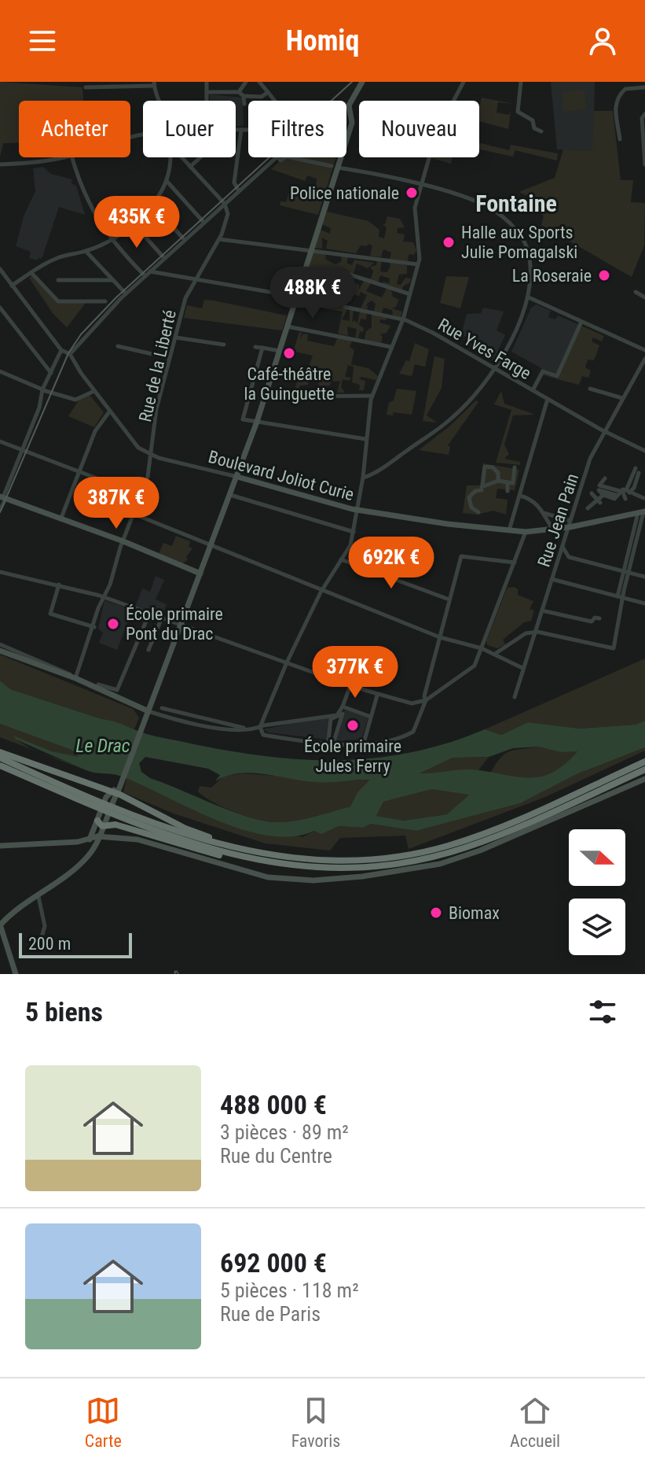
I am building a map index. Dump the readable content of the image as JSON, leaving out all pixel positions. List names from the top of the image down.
{
  "streets": {
    "street": [
      "Rue Yves Farge",
      "Rue de la Liberté",
      "Boulevard Joliot Curie",
      "Rue Jean Pain"
    ]
  },
  "crossings": [
    ["Rue Yves Farge", "Rue Jean Pain"],
    ["Rue de la Liberté", "Boulevard Joliot Curie"],
    ["Boulevard Joliot Curie", "Rue Jean Pain"]
  ],
  "districts": ["Fontaine"],
  "water": ["Le Drac"],
  "places": [
    "Police nationale",
    "Halle aux Sports Julie Pomagalski",
    "La Roseraie",
    "Café-théâtre la Guinguette",
    "École primaire Pont du Drac",
    "École primaire Jules Ferry",
    "Biomax"
  ],
  "scale_bar": "200 m",
  "north": "right",
  "page": {
    "header": "Homiq",
    "chip": [
      "Acheter",
      "Louer",
      "Filtres",
      "Nouveau"
    ],
    "price": [
      "435K €",
      "488K €",
      "387K €",
      "692K €",
      "377K €"
    ],
    "scale": "200 m",
    "heading": "5 biens",
    "list": [
      {
        "name": "488 000 €",
        "note": "3 pièces · 89 m² · Rue du Centre"
      },
      {
        "name": "692 000 €",
        "note": "5 pièces · 118 m² · Rue de Paris"
      }
    ],
    "tabs": ["Carte", "Favoris", "Accueil"]
  }
}
